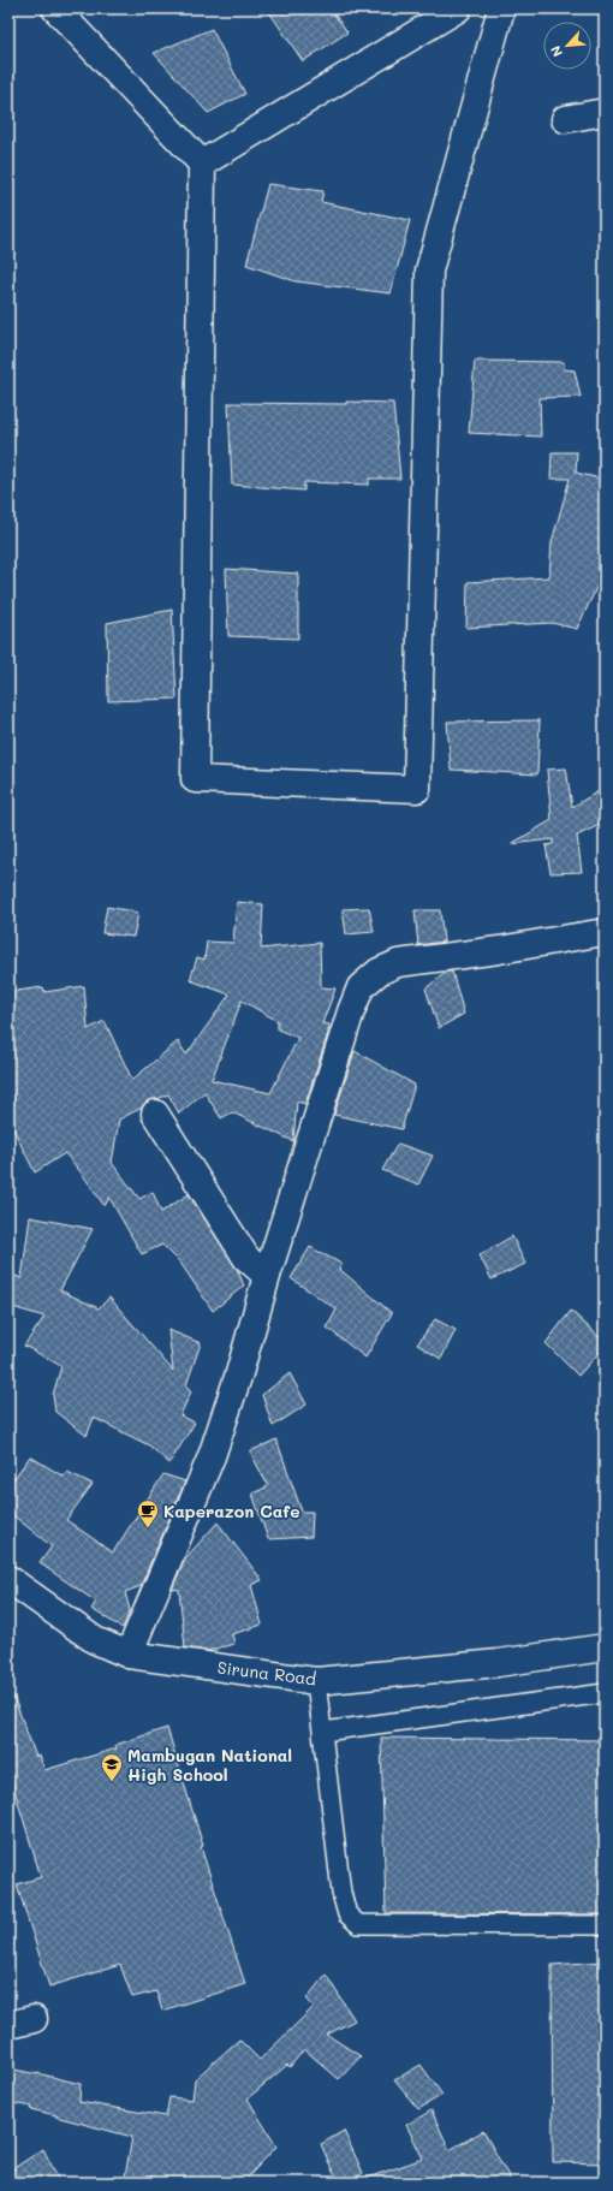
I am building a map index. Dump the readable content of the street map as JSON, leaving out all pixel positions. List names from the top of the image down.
{
  "streets": {
    "street": ["Siruna Road"]
  },
  "places": {
    "cafe": ["Kaperazon Cafe"],
    "school or university": ["Mambugan National High School"]
  },
  "north": "bottom left"
}
